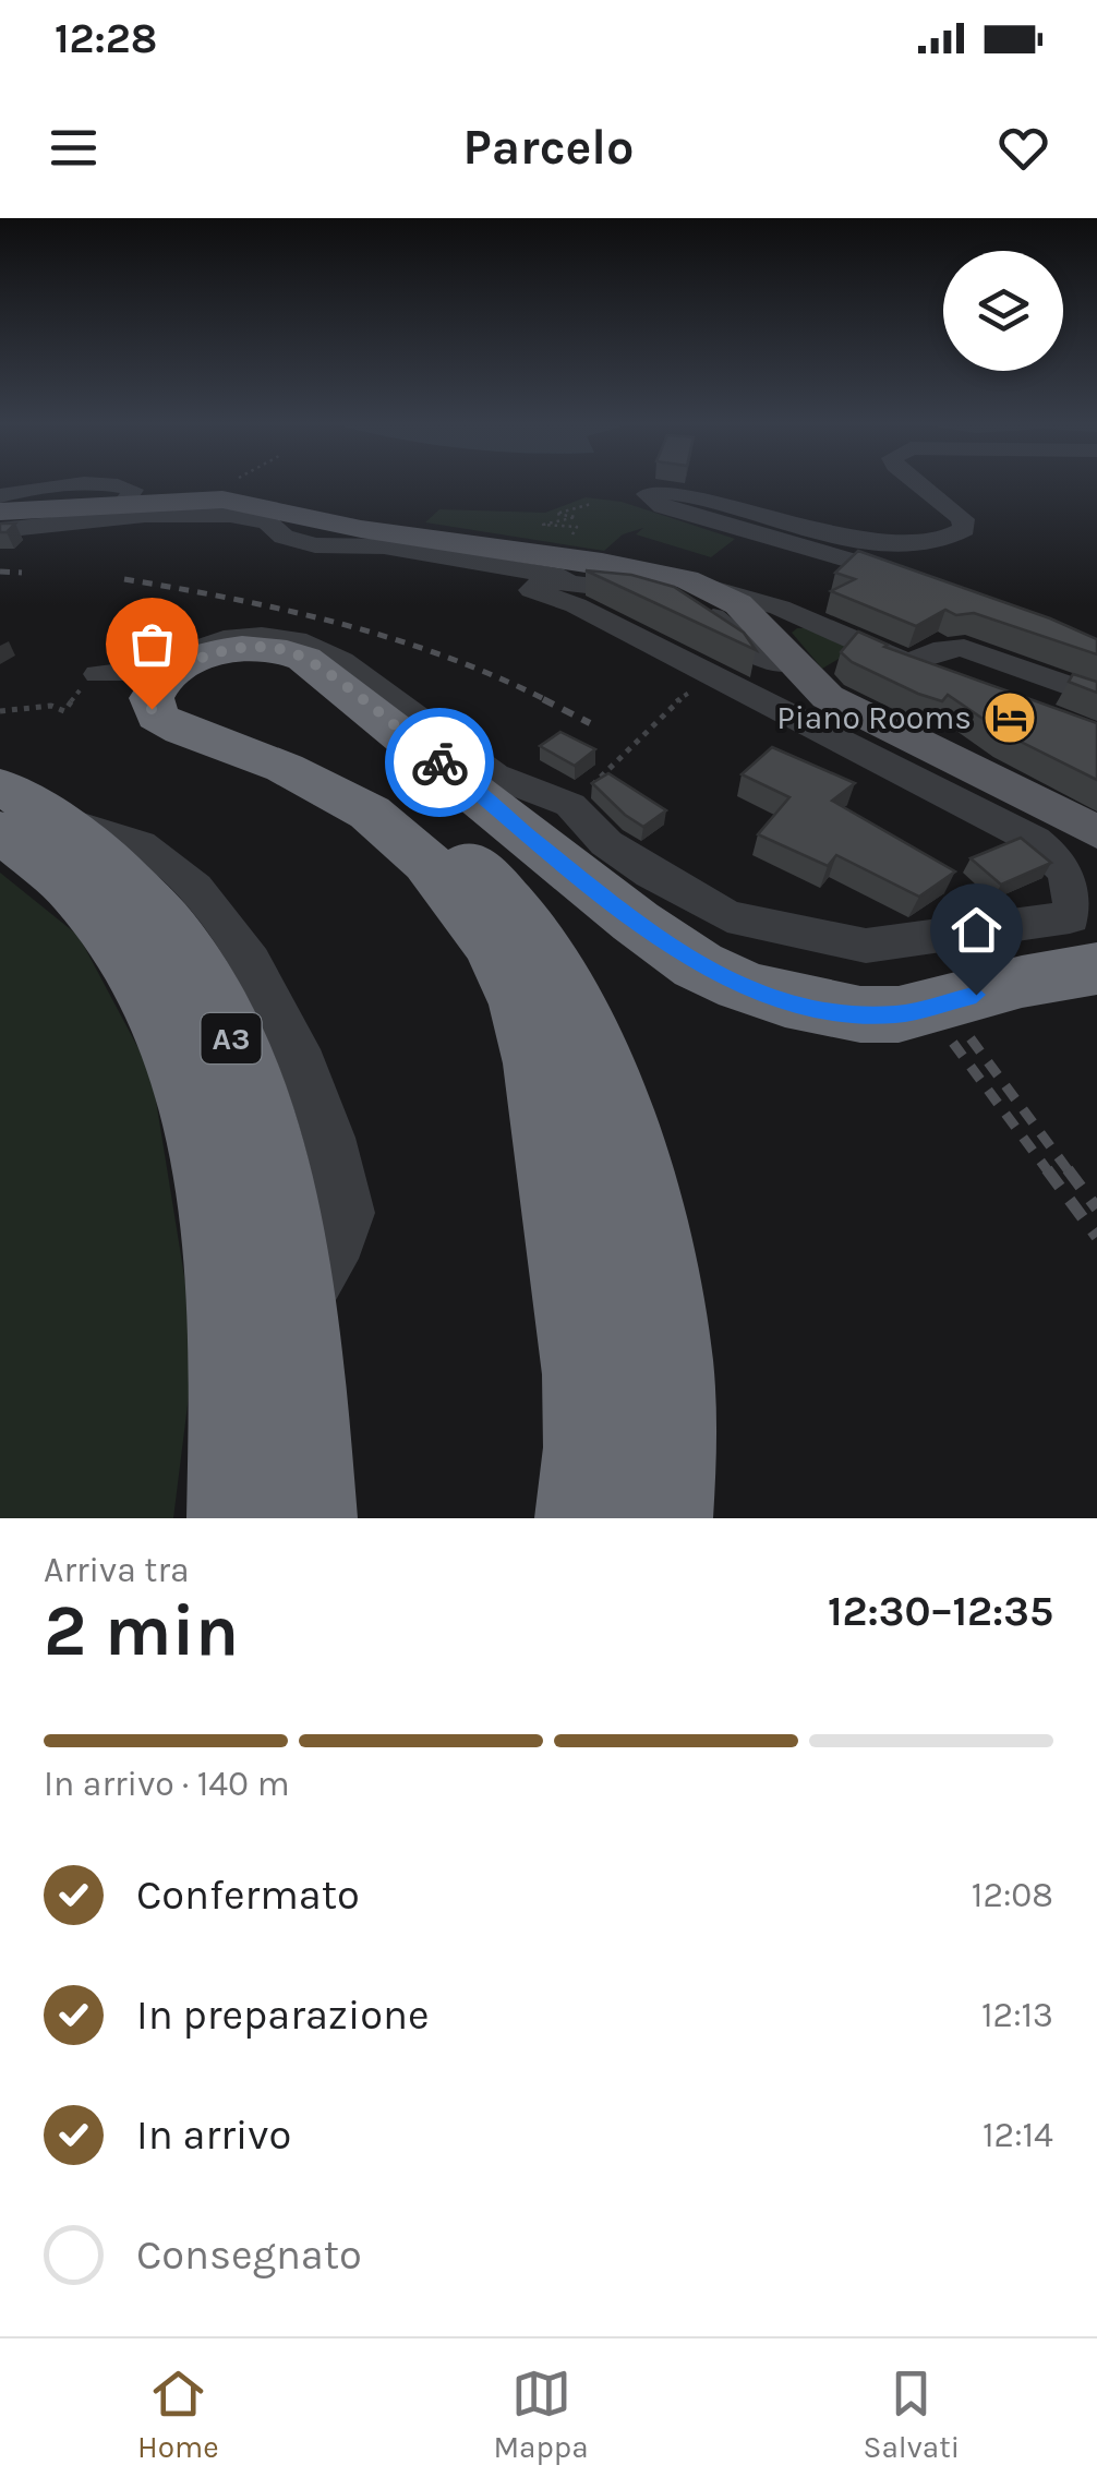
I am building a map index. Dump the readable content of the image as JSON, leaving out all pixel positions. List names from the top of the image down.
{
  "streets": {
    "highway": ["A3"]
  },
  "places": {
    "hotel": ["Piano Rooms"]
  },
  "page": {
    "status": "12:28",
    "header": "Parcelo",
    "heading": ["2 min", "Arriva tra", "12:30–12:35"],
    "bar": "In arrivo · 140 m",
    "list": [
      ["Confermato", "12:08"],
      ["In preparazione", "12:13"],
      ["In arrivo", "12:14"],
      "Consegnato"
    ],
    "tabs": ["Home", "Mappa", "Salvati"]
  }
}
